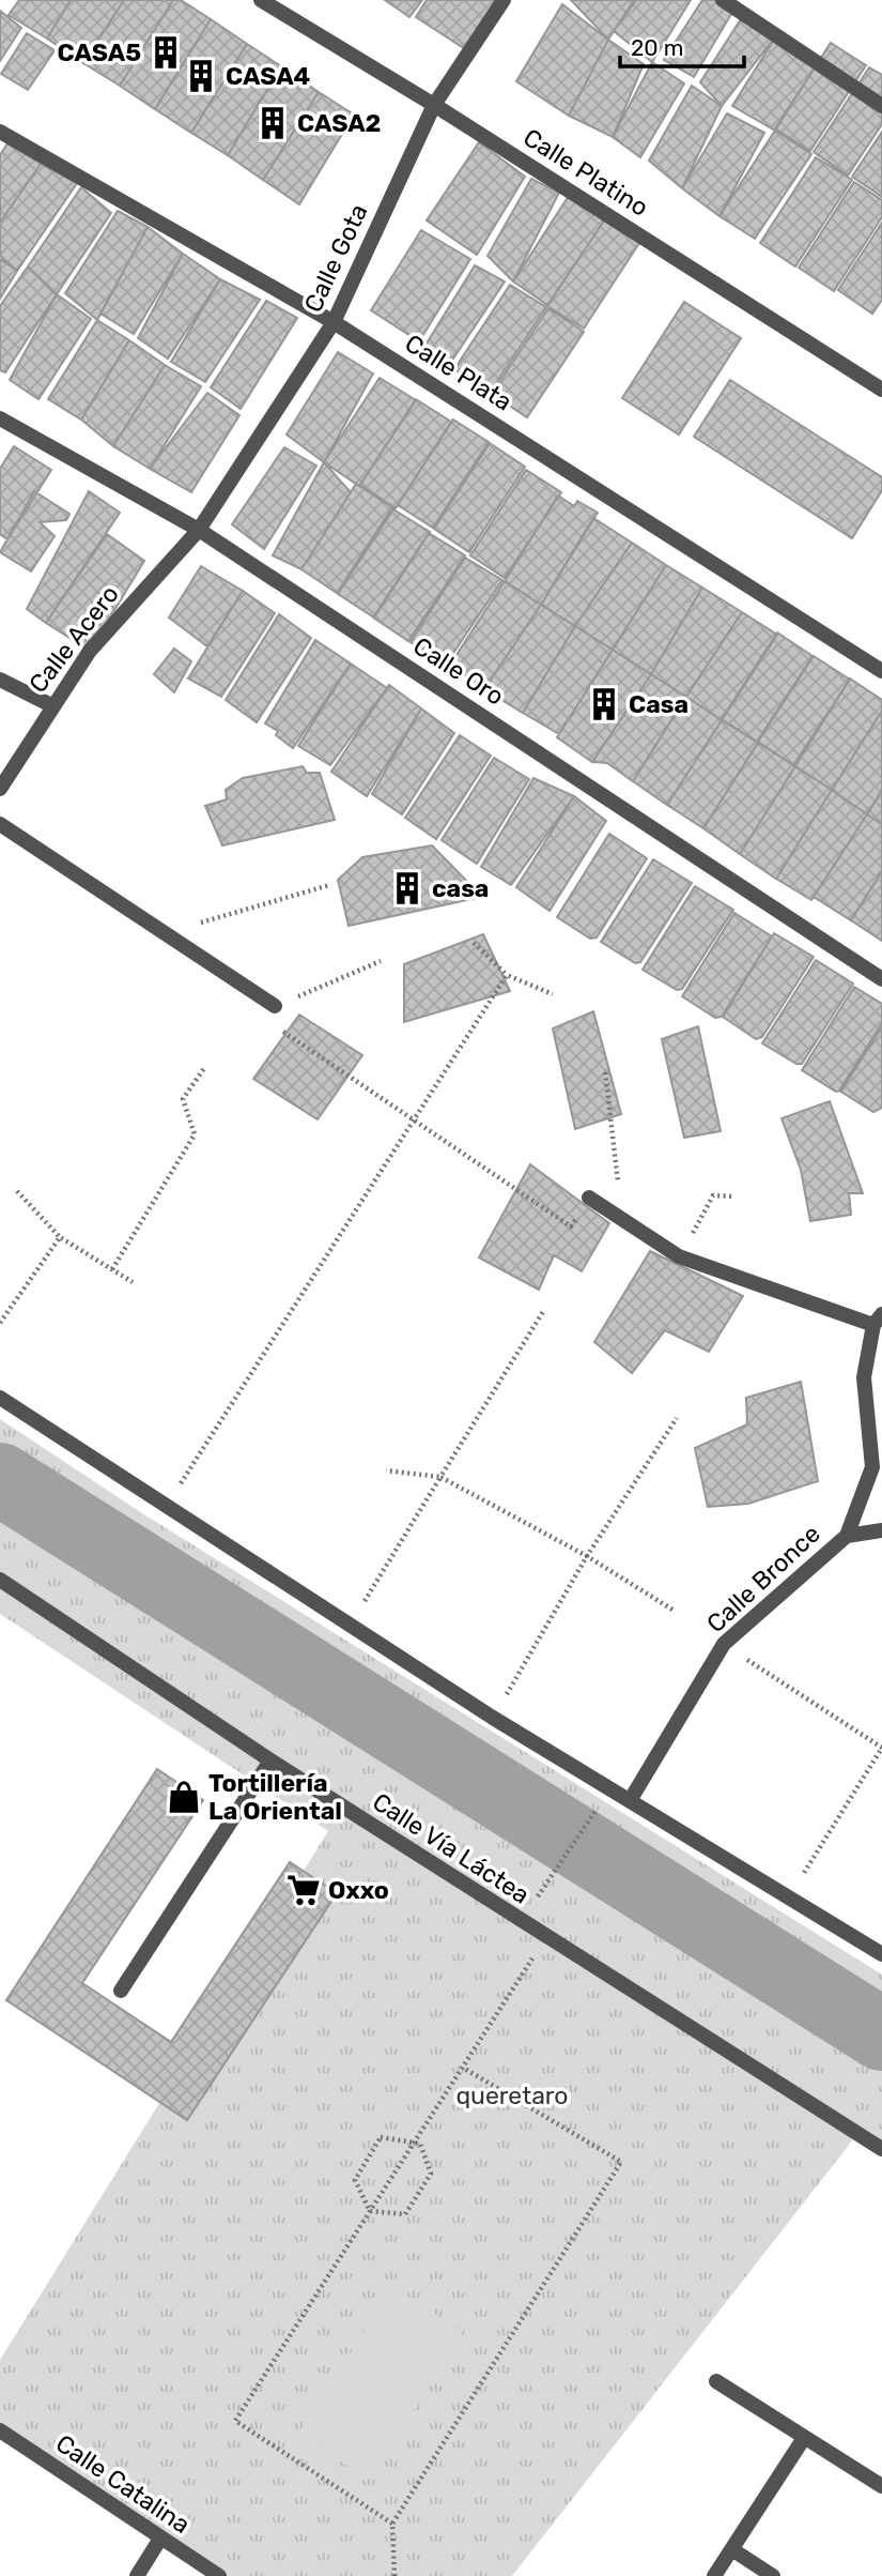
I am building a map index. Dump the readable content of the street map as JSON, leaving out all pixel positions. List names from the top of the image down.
{
  "streets": {
    "street": [
      "Calle Platino",
      "Calle Gota",
      "Calle Plata",
      "Calle Acero",
      "Calle Oro",
      "Calle Bronce",
      "Calle Vía Láctea",
      "Calle Catalina"
    ]
  },
  "crossings": [
    ["Calle Platino", "Calle Gota"],
    ["Calle Gota", "Calle Plata"],
    ["Calle Gota", "Calle Acero"],
    ["Calle Gota", "Calle Oro"],
    ["Calle Acero", "Calle Oro"]
  ],
  "parks": ["queretaro"],
  "places": {
    "building": [
      "CASA5",
      "CASA4",
      "CASA2",
      "Casa",
      "casa"
    ],
    "shop": ["Tortillería La Oriental"],
    "supermarket": ["Oxxo"]
  },
  "scale_bar": "20 m"
}
